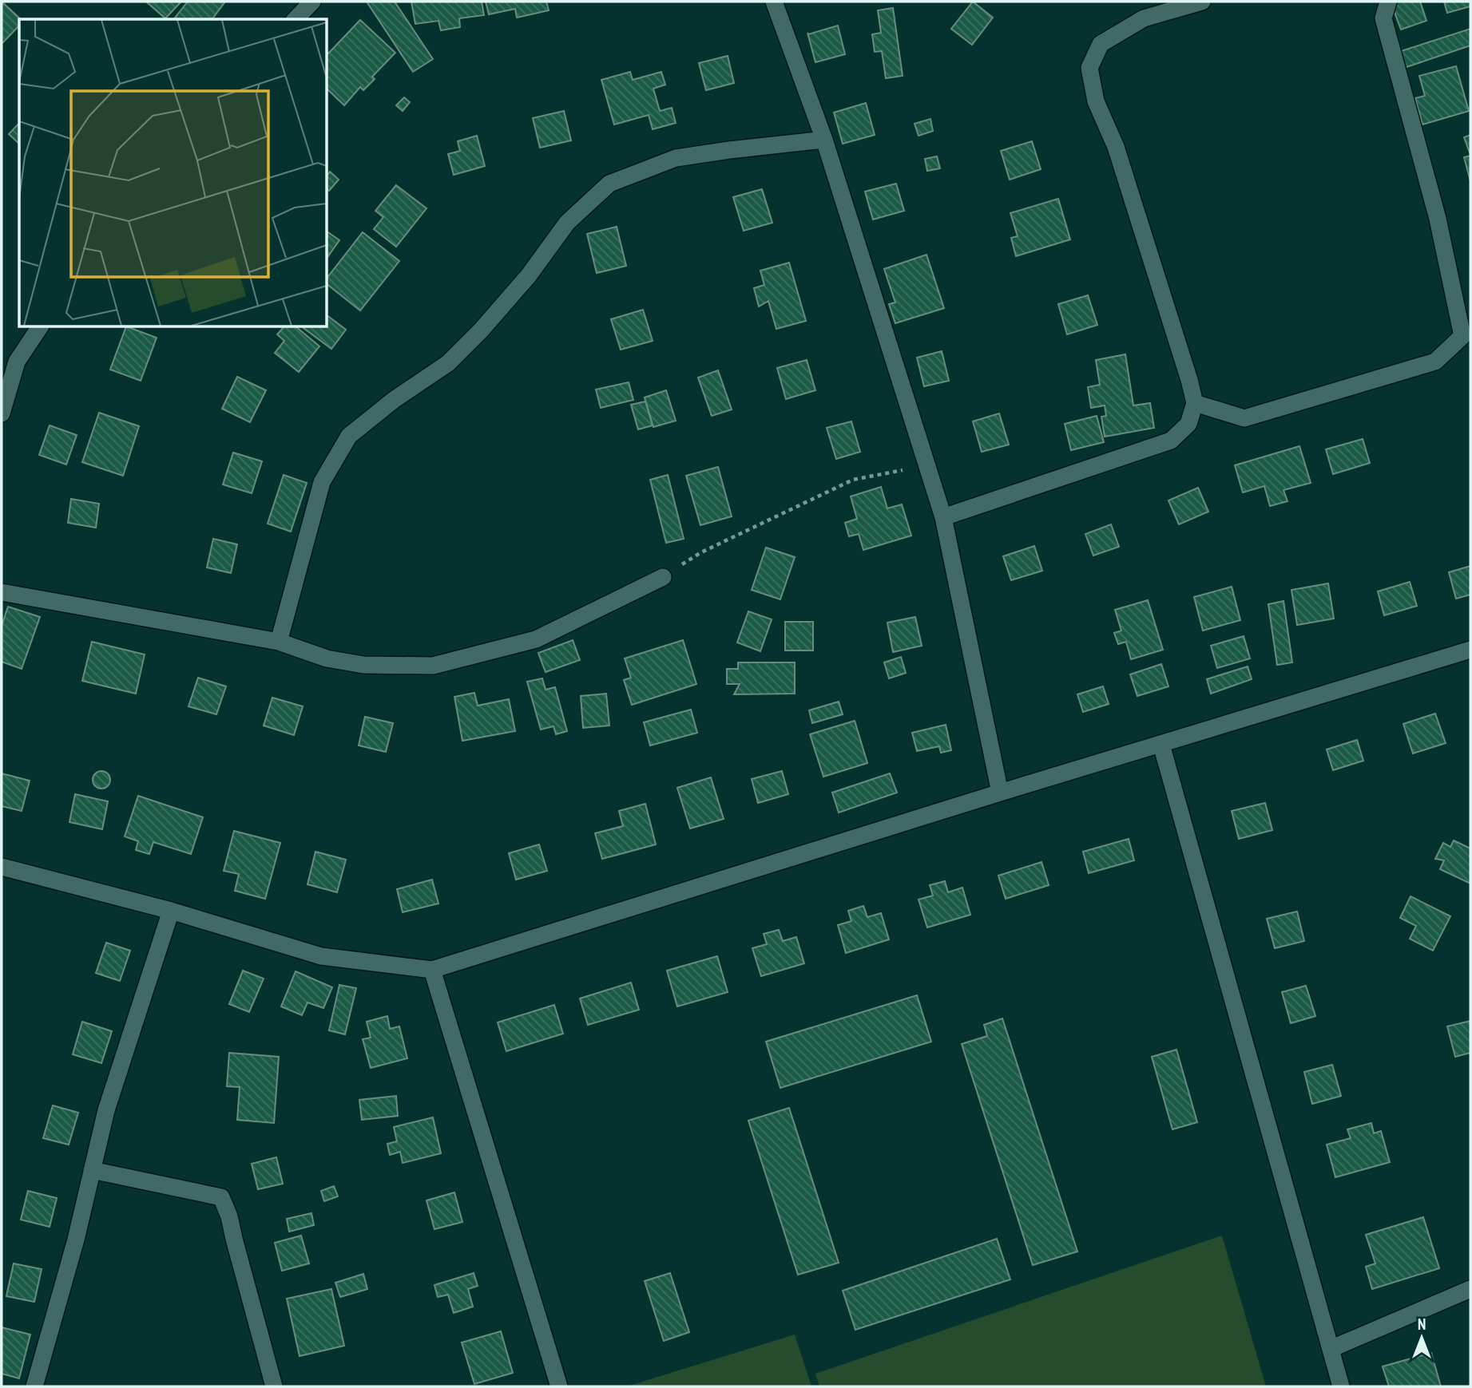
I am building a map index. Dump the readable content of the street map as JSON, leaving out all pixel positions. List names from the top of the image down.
{
  "north": "top"
}
